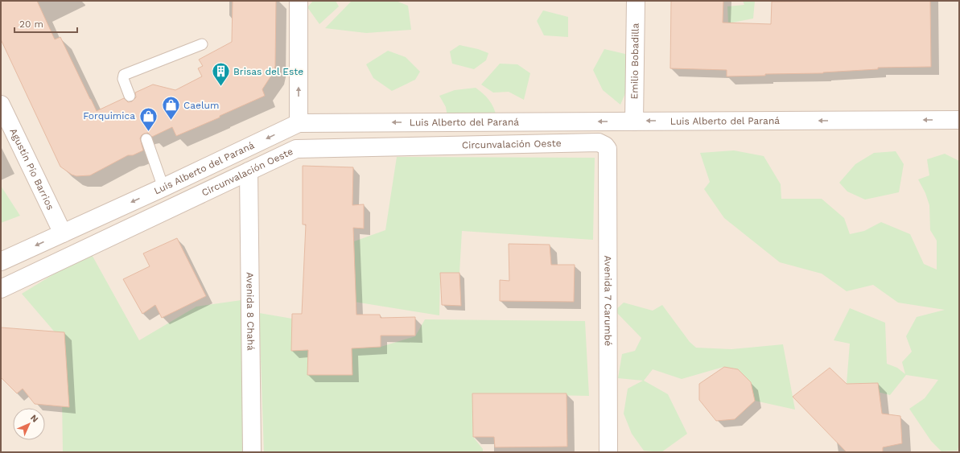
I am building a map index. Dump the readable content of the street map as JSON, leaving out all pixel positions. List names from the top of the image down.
{
  "streets": {
    "street": [
      "Emilio Bobadilla",
      "Luis Alberto del Paraná",
      "Circunvalación Oeste",
      "Agustín Pío Barrios",
      "Avenida 7 Carumbé",
      "Avenida 8 Chahá"
    ]
  },
  "crossings": [
    ["Emilio Bobadilla", "Luis Alberto del Paraná"],
    ["Luis Alberto del Paraná", "Agustín Pío Barrios"],
    ["Circunvalación Oeste", "Avenida 7 Carumbé"],
    ["Circunvalación Oeste", "Avenida 8 Chahá"]
  ],
  "one_way": ["Luis Alberto del Paraná"],
  "places": {
    "building": ["Brisas del Este"],
    "shop": ["Caelum", "Forquimica"]
  },
  "scale_bar": "20 m",
  "north": "top right"
}
